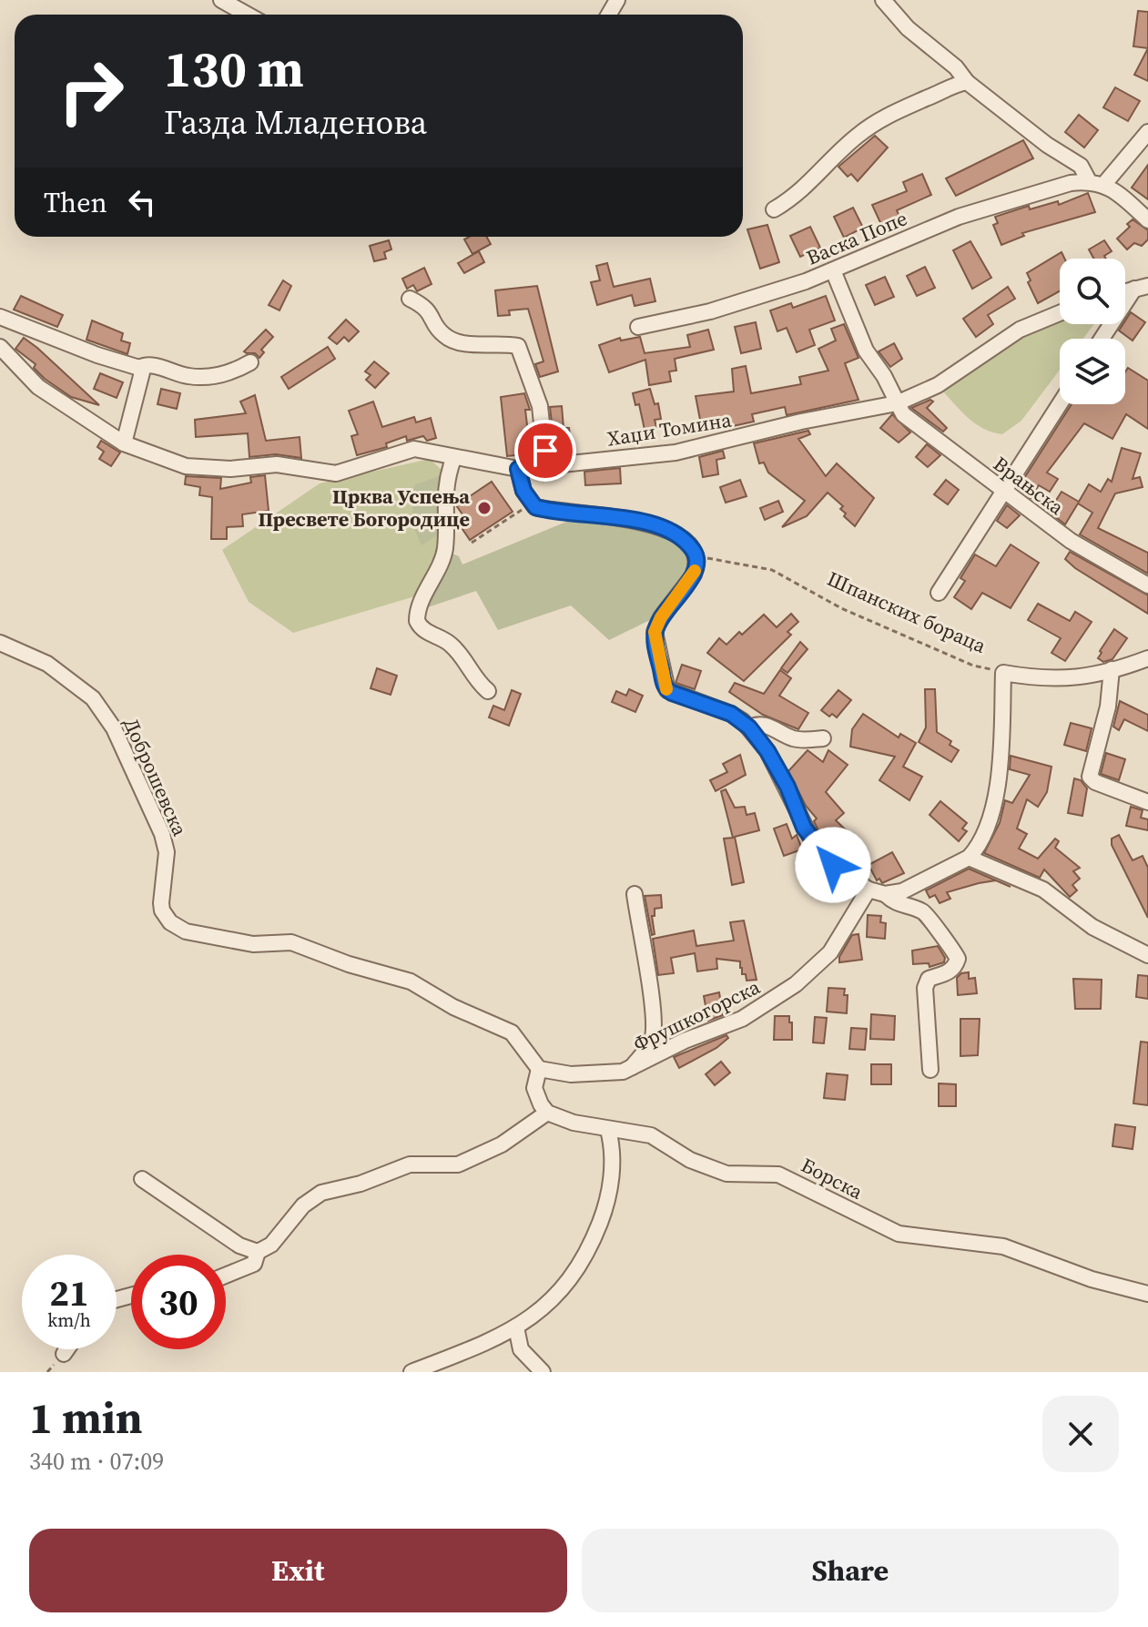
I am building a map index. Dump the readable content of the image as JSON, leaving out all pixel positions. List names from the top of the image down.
{
  "streets": {
    "street": [
      "Васка Попе",
      "Хаџи Томина",
      "Врањска",
      "Шпанских бораца",
      "Доброшевска",
      "Фрушкогорска",
      "Борска"
    ]
  },
  "crossings": [
    ["Васка Попе", "Врањска"],
    ["Хаџи Томина", "Врањска"],
    ["Доброшевска", "Фрушкогорска"]
  ],
  "places": ["Црква Успења Пресвете Богородице"],
  "page": {
    "turn": ["130 m", "Газда Младенова"],
    "then": "Then",
    "speed": "21 km/h",
    "limit": "30",
    "heading": ["1 min", "340 m · 07:09"],
    "buttons": ["Exit", "Share"]
  }
}
